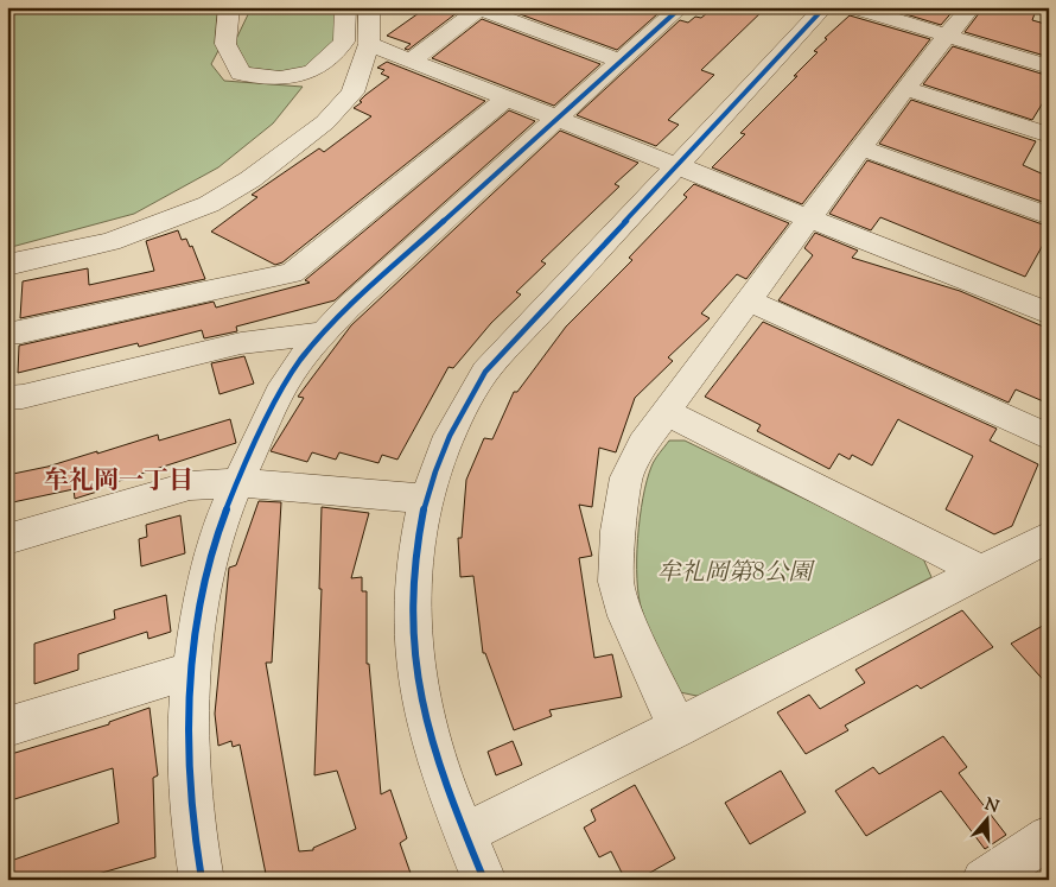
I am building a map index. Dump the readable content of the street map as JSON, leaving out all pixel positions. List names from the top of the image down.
{
  "districts": ["牟礼岡一丁目"],
  "parks": ["牟礼岡第8公園"],
  "north": "top"
}
